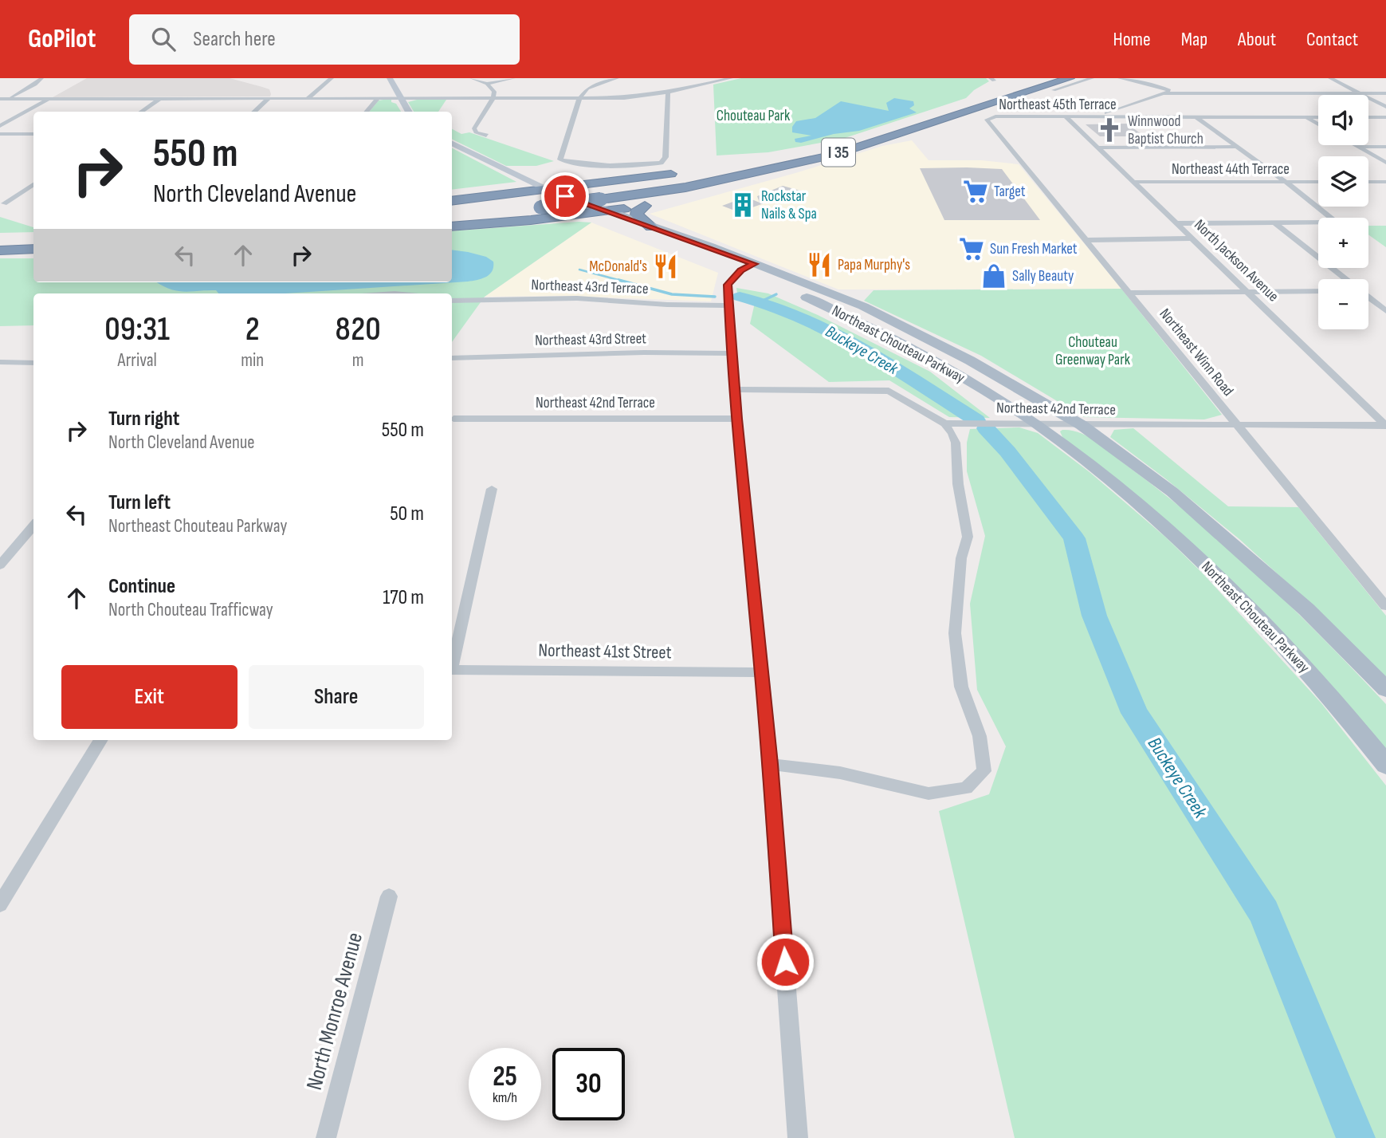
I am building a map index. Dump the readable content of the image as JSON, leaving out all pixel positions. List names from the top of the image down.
{
  "streets": {
    "highway": ["I 35"],
    "main road": ["Northeast Chouteau Parkway"],
    "street": [
      "Northeast 45th Terrace",
      "Northeast 44th Terrace",
      "North Jackson Avenue",
      "Northeast 43rd Terrace",
      "Northeast 43rd Street",
      "Northeast Winn Road",
      "Northeast 42nd Terrace",
      "Northeast 41st Street",
      "North Monroe Avenue"
    ]
  },
  "crossings": [
    ["Northeast 45th Terrace", "North Jackson Avenue"],
    ["Northeast 45th Terrace", "Northeast Winn Road"],
    ["I 35", "Northeast Chouteau Parkway"],
    ["Northeast 44th Terrace", "North Jackson Avenue"],
    ["North Jackson Avenue", "Northeast 42nd Terrace"],
    ["Northeast Chouteau Parkway", "Northeast 42nd Terrace"],
    ["Northeast Winn Road", "Northeast 42nd Terrace"]
  ],
  "water": ["Buckeye Creek"],
  "parks": ["Chouteau Park", "Chouteau Greenway Park"],
  "places": {
    "church": ["Winnwood Baptist Church"],
    "supermarket": ["Target", "Sun Fresh Market"],
    "building": ["Rockstar Nails & Spa"],
    "restaurant": ["Papa Murphy's", "McDonald's"],
    "shop": ["Sally Beauty"]
  },
  "page": {
    "header": "GoPilot",
    "search": "Search here",
    "nav": [
      "Home",
      "Map",
      "About",
      "Contact"
    ],
    "map_buttons": ["+", "−"],
    "turn": ["550 m", "North Cleveland Avenue"],
    "eta": [
      "09:31",
      "Arrival",
      "2",
      "min",
      "820",
      "m"
    ],
    "list": [
      {
        "name": "Turn right",
        "note": "North Cleveland Avenue",
        "value": "550 m"
      },
      {
        "name": "Turn left",
        "note": "Northeast Chouteau Parkway",
        "value": "50 m"
      },
      {
        "name": "Continue",
        "note": "North Chouteau Trafficway",
        "value": "170 m"
      }
    ],
    "buttons": ["Exit", "Share"],
    "speed": "25 km/h",
    "limit": "30"
  }
}
